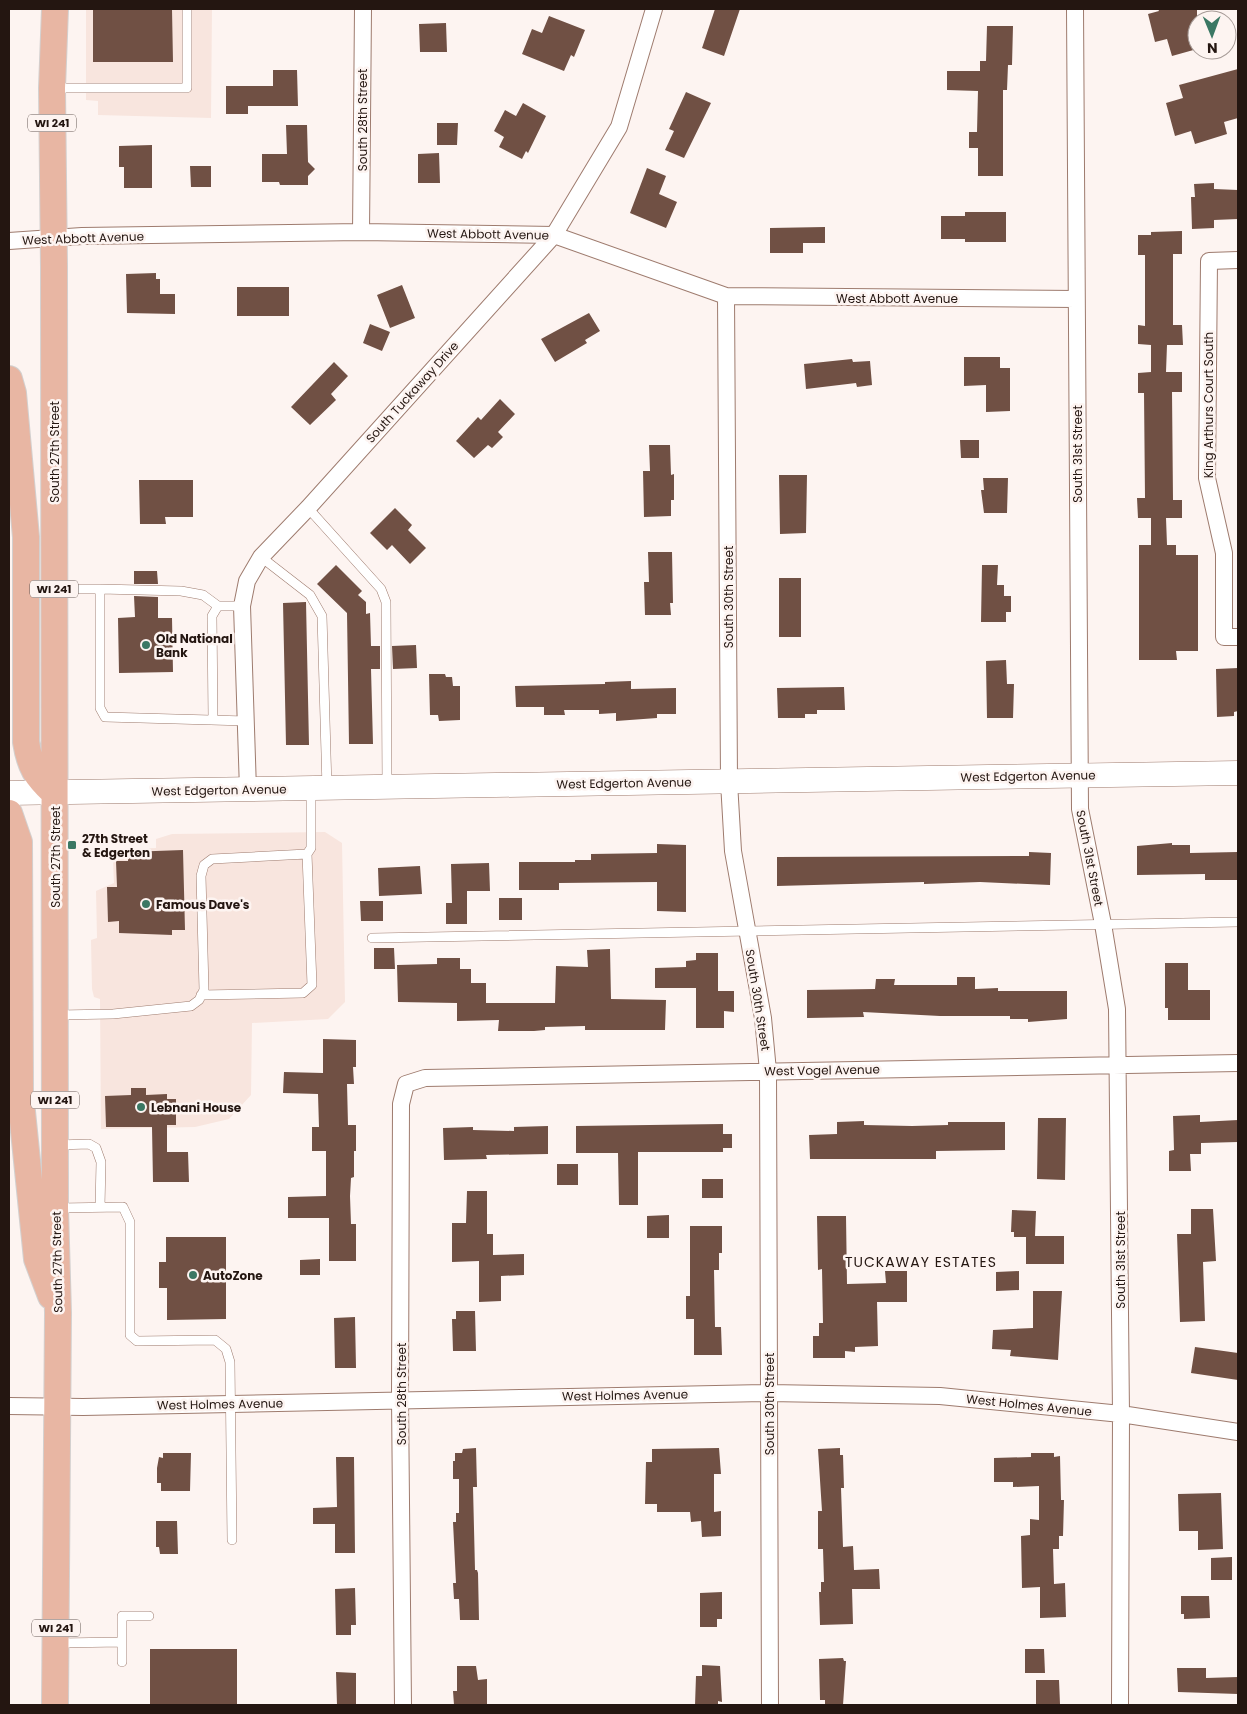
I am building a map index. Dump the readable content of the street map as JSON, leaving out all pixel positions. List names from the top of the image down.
{
  "streets": {
    "main road": ["WI 241", "South 27th Street"],
    "street": [
      "South 28th Street",
      "West Abbott Avenue",
      "South Tuckaway Drive",
      "King Arthurs Court South",
      "South 31st Street",
      "South 30th Street",
      "West Edgerton Avenue",
      "West Vogel Avenue",
      "West Holmes Avenue"
    ]
  },
  "crossings": [
    ["South 28th Street", "West Abbott Avenue"],
    ["South 28th Street", "West Vogel Avenue"],
    ["South 28th Street", "West Holmes Avenue"],
    ["West Abbott Avenue", "South Tuckaway Drive"],
    ["West Abbott Avenue", "South 27th Street"],
    ["West Abbott Avenue", "South 31st Street"],
    ["West Abbott Avenue", "South 30th Street"],
    ["South Tuckaway Drive", "West Edgerton Avenue"],
    ["South 27th Street", "West Edgerton Avenue"],
    ["South 27th Street", "West Holmes Avenue"],
    ["South 31st Street", "West Edgerton Avenue"],
    ["South 31st Street", "West Vogel Avenue"],
    ["South 31st Street", "West Holmes Avenue"],
    ["South 30th Street", "West Edgerton Avenue"],
    ["South 30th Street", "West Vogel Avenue"],
    ["South 30th Street", "West Holmes Avenue"]
  ],
  "districts": ["TUCKAWAY ESTATES"],
  "places": {
    "other": [
      "Old National Bank",
      "Famous Dave's",
      "Lebnani House",
      "AutoZone"
    ],
    "transit": ["27th Street & Edgerton"]
  },
  "north": "bottom"
}
